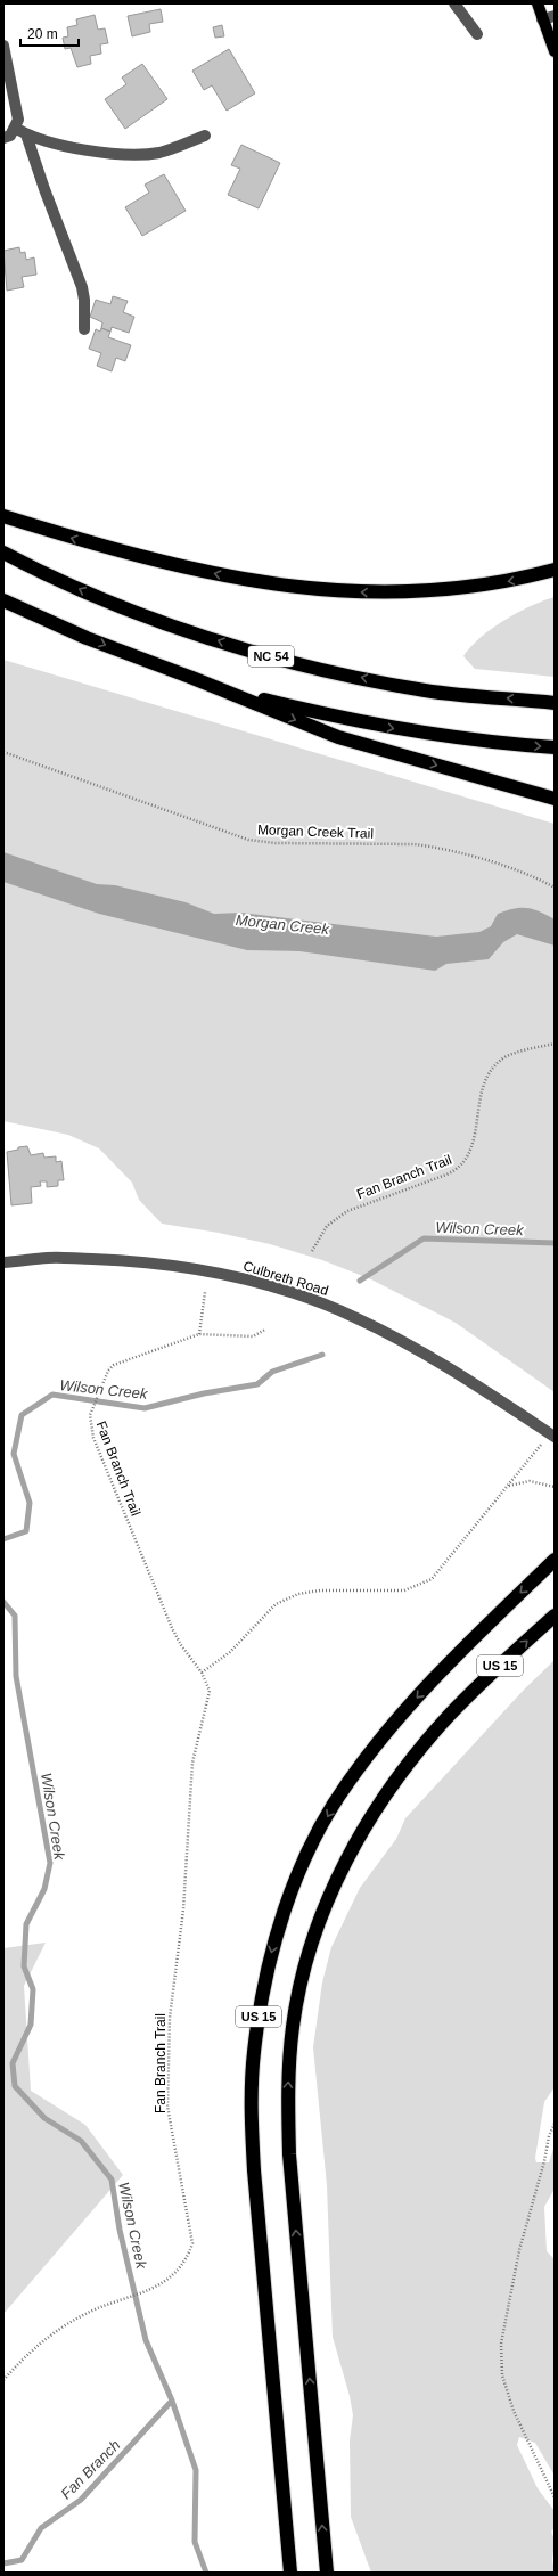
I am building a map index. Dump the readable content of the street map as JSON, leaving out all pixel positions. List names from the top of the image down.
{
  "streets": {
    "highway": ["NC 54", "US 15"],
    "street": ["Culbreth Road"],
    "path": ["Morgan Creek Trail", "Fan Branch Trail"]
  },
  "water": ["Morgan Creek", "Wilson Creek", "Fan Branch"],
  "scale_bar": "20 m"
}
